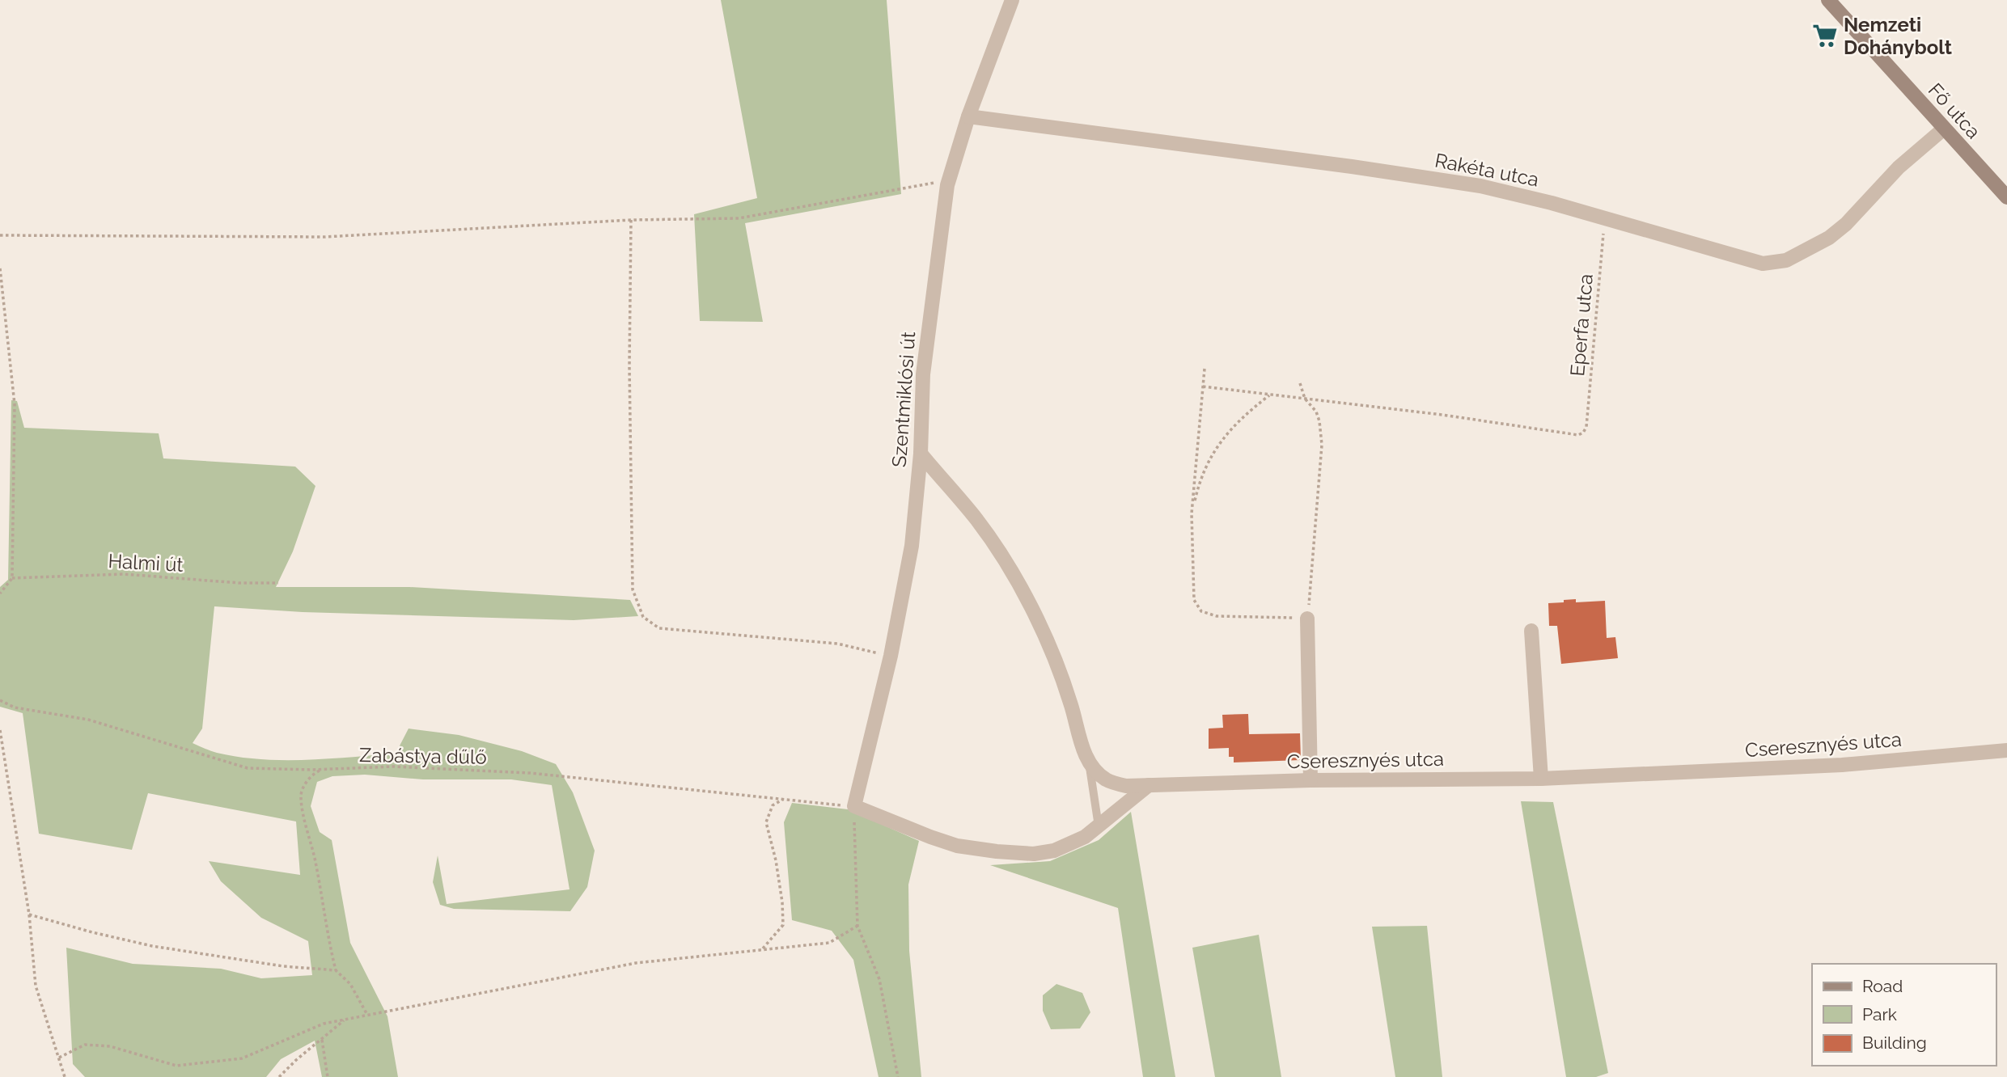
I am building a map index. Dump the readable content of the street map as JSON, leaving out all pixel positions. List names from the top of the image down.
{
  "streets": {
    "main road": ["Fő utca"],
    "street": ["Rakéta utca", "Szentmiklósi út", "Cseresznyés utca"],
    "path": ["Eperfa utca", "Halmi út", "Zabástya dűlő"]
  },
  "crossings": [
    ["Fő utca", "Rakéta utca"],
    ["Rakéta utca", "Eperfa utca"],
    ["Rakéta utca", "Szentmiklósi út"],
    ["Szentmiklósi út", "Cseresznyés utca"],
    ["Szentmiklósi út", "Zabástya dűlő"]
  ],
  "places": {
    "supermarket": ["Nemzeti Dohánybolt"]
  },
  "legend": ["Road", "Park", "Building"]
}
